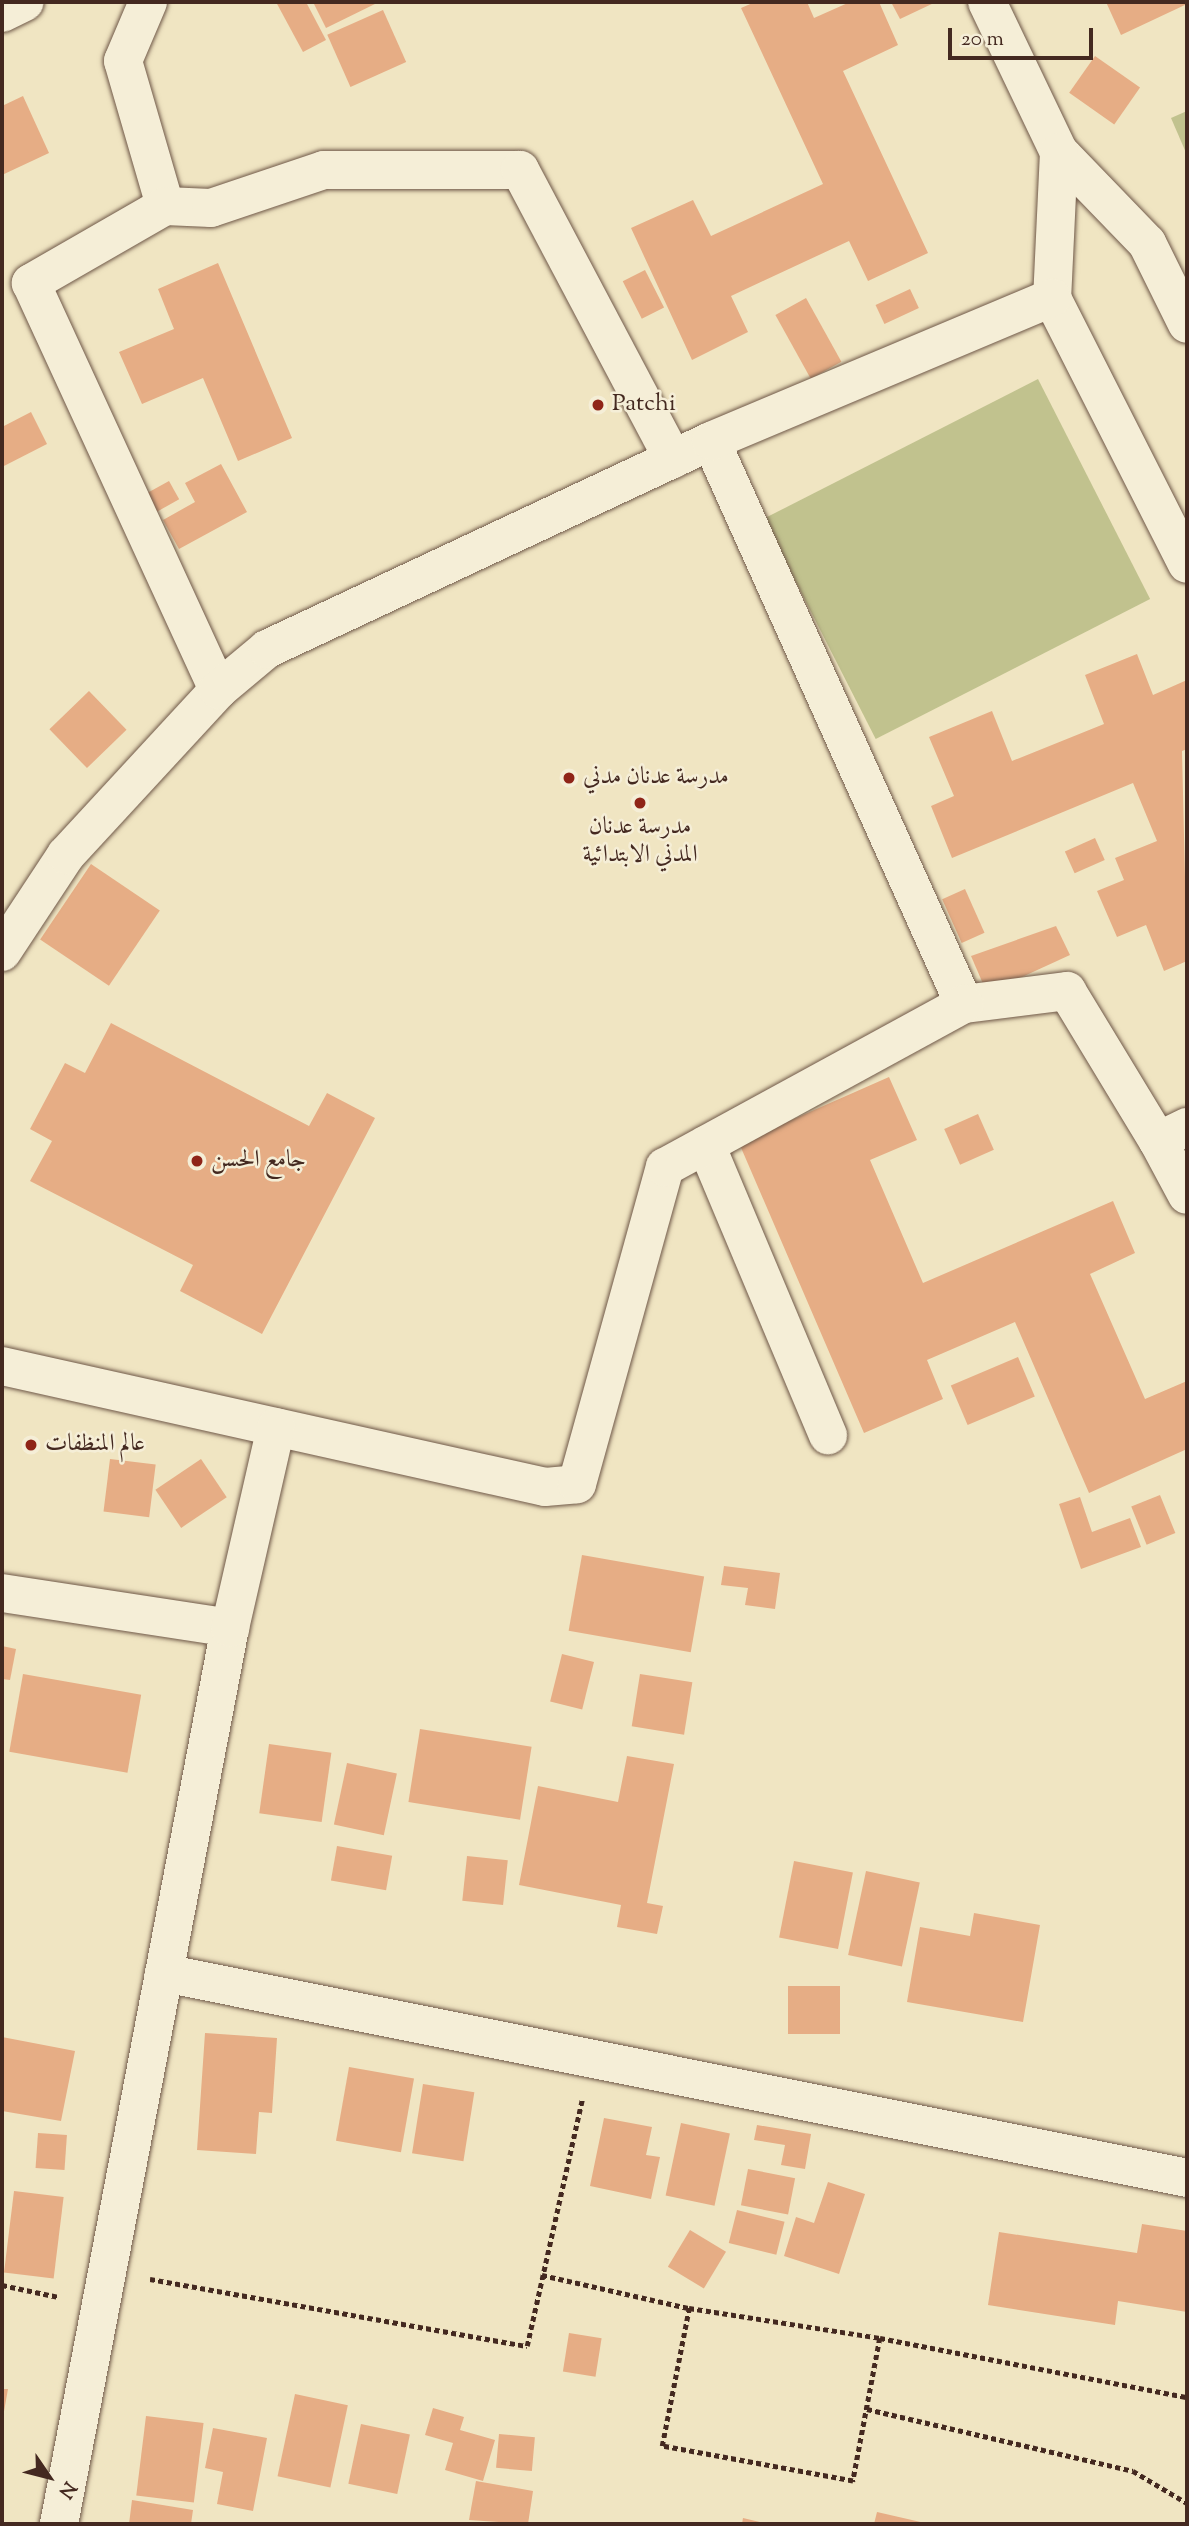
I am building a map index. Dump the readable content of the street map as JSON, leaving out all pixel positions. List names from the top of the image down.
{
  "places": [
    "Patchi",
    "مدرسة عدنان مدني",
    "مدرسة عدنان المدني الابتدائية",
    "جامع الحسن",
    "عالم المنظفات"
  ],
  "scale_bar": "20 m",
  "north": "bottom right"
}
